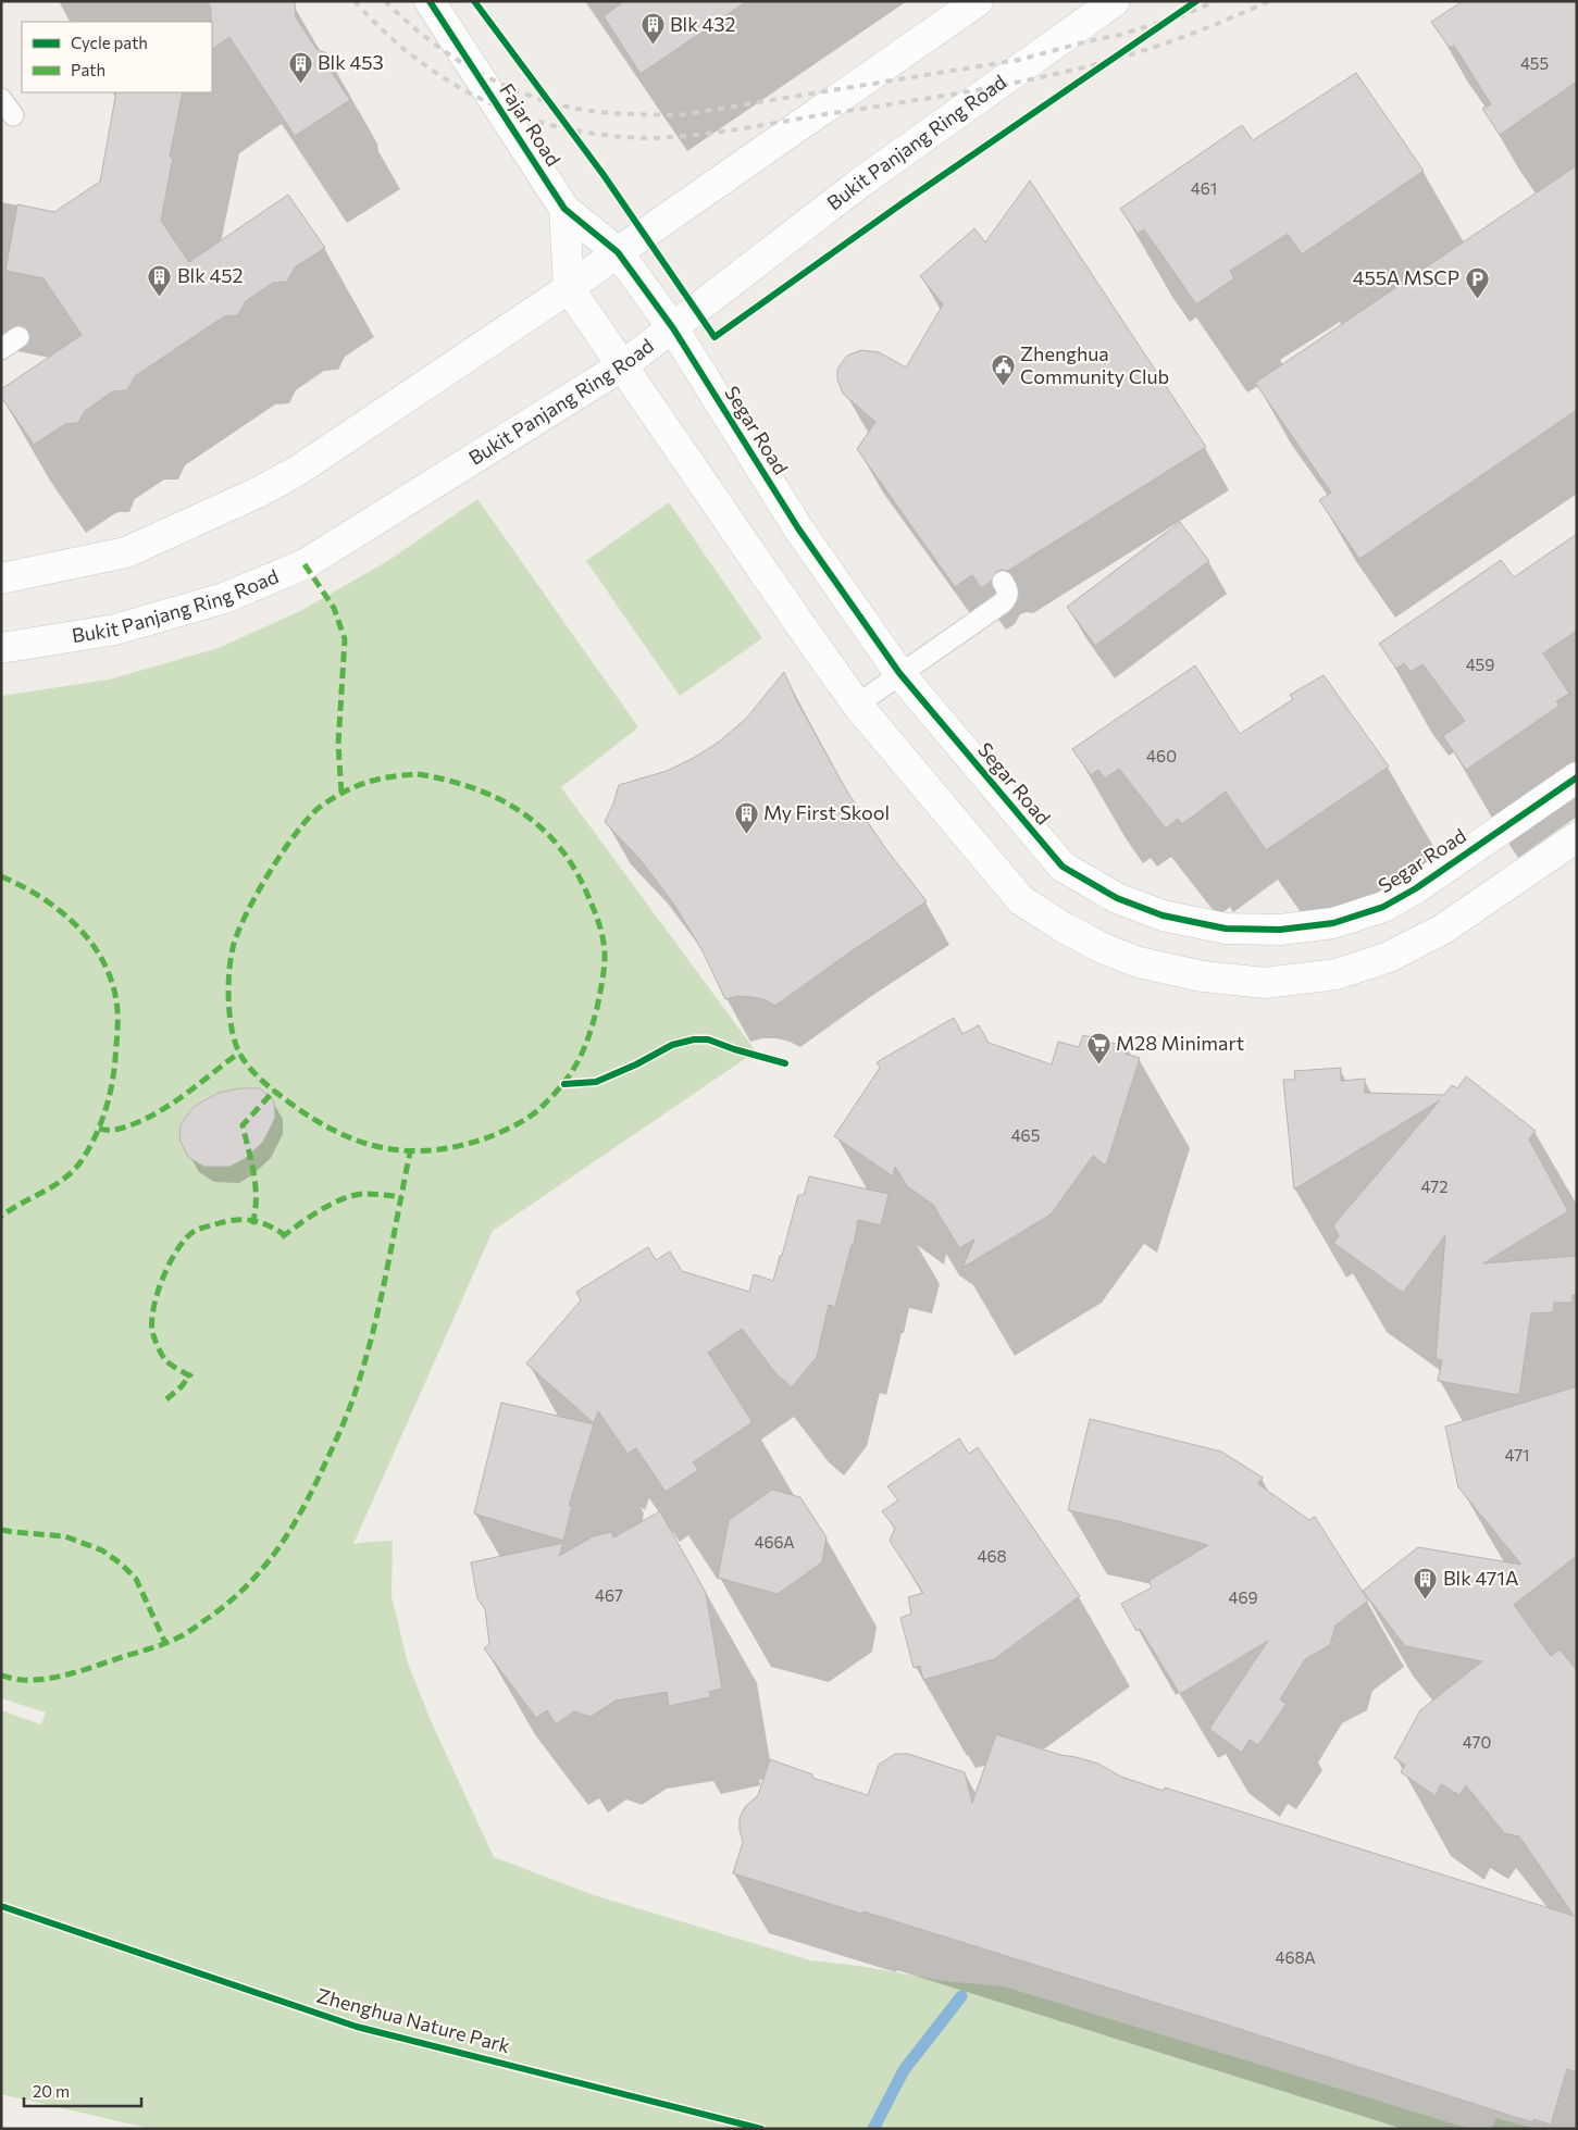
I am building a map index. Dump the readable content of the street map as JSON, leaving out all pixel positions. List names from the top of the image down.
{
  "streets": {
    "street": ["Fajar Road", "Bukit Panjang Ring Road", "Segar Road"],
    "cycle path": ["Zhenghua Nature Park"]
  },
  "crossings": [
    ["Fajar Road", "Segar Road"],
    ["Bukit Panjang Ring Road", "Segar Road"]
  ],
  "places": {
    "building": [
      "Blk 432",
      "Blk 453",
      "Blk 452",
      "My First Skool",
      "Blk 471A"
    ],
    "parking": ["455A MSCP"],
    "public building": ["Zhenghua Community Club"],
    "supermarket": ["M28 Minimart"]
  },
  "house_numbers": [
    "455",
    "461",
    "459",
    "460",
    "465",
    "472",
    "471",
    "466A",
    "468",
    "467",
    "469",
    "470",
    "468A"
  ],
  "legend": ["Cycle path", "Path"],
  "scale_bar": "20 m"
}
